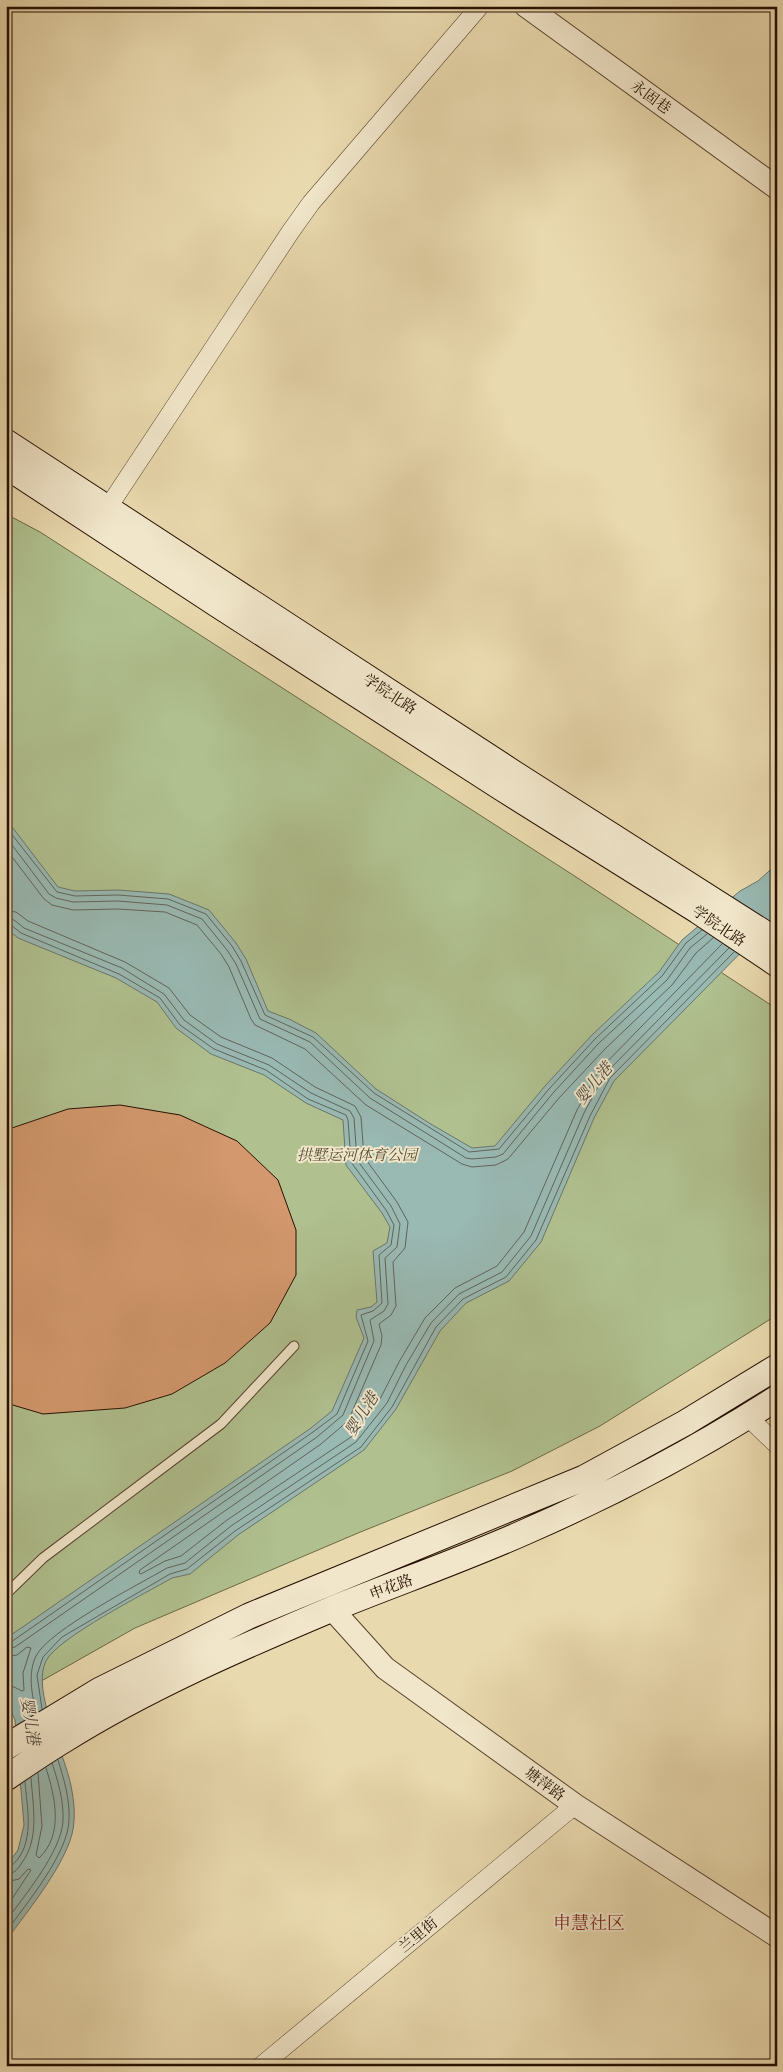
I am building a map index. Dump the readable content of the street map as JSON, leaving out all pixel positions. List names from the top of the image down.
{
  "streets": {
    "main road": ["学院北路", "申花路"],
    "street": ["永固巷", "塘萍路", "兰里街"]
  },
  "crossings": [
    ["申花路", "塘萍路"],
    ["塘萍路", "兰里街"]
  ],
  "districts": ["申慧社区"],
  "water": ["婴儿港"],
  "parks": ["拱墅运河体育公园"]
}
